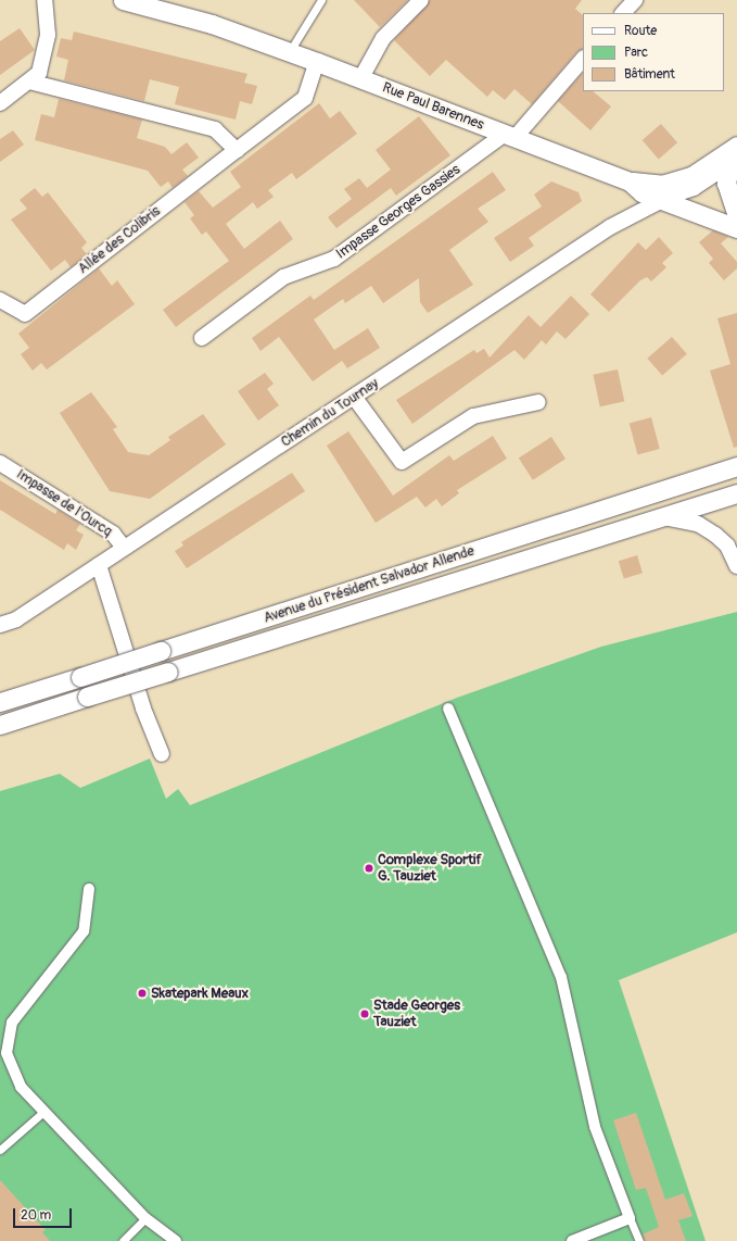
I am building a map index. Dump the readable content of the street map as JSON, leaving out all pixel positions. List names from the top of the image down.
{
  "streets": {
    "street": [
      "Rue Paul Barennes",
      "Impasse Georges Gassies",
      "Allée des Colibris",
      "Chemin du Tournay",
      "Impasse de l'Ourcq",
      "Avenue du Président Salvador Allende"
    ]
  },
  "crossings": [
    ["Rue Paul Barennes", "Impasse Georges Gassies"],
    ["Rue Paul Barennes", "Allée des Colibris"],
    ["Rue Paul Barennes", "Chemin du Tournay"],
    ["Chemin du Tournay", "Impasse de l'Ourcq"]
  ],
  "places": ["Complexe Sportif G. Tauziet", "Skatepark Meaux", "Stade Georges Tauziet"],
  "legend": ["Route", "Parc", "Bâtiment"],
  "scale_bar": "20 m"
}
